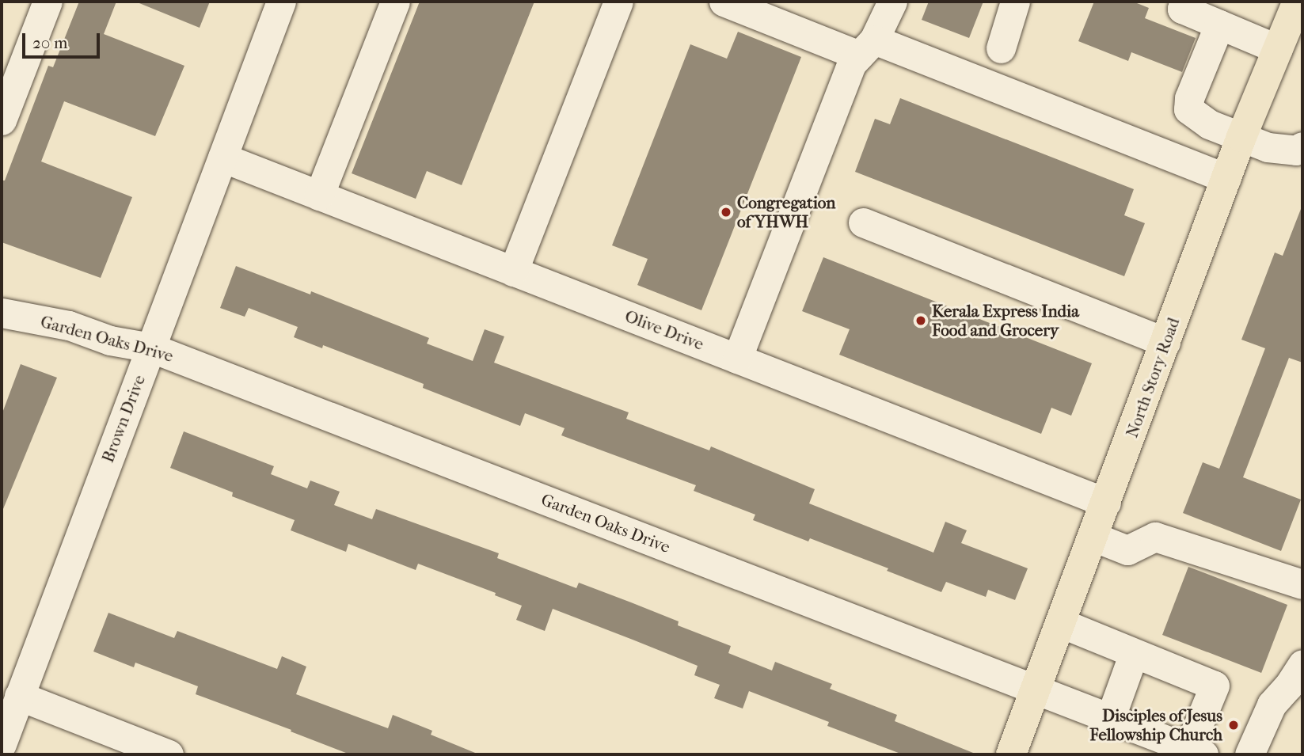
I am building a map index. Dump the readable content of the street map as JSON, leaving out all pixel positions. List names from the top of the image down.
{
  "streets": {
    "main road": ["North Story Road"],
    "street": ["Olive Drive", "Garden Oaks Drive", "Brown Drive"]
  },
  "crossings": [
    ["Olive Drive", "North Story Road"],
    ["Olive Drive", "Brown Drive"],
    ["Garden Oaks Drive", "North Story Road"],
    ["Garden Oaks Drive", "Brown Drive"]
  ],
  "places": ["Congregation of YHWH", "Kerala Express India Food and Grocery", "Disciples of Jesus Fellowship Church"],
  "scale_bar": "20 m"
}
